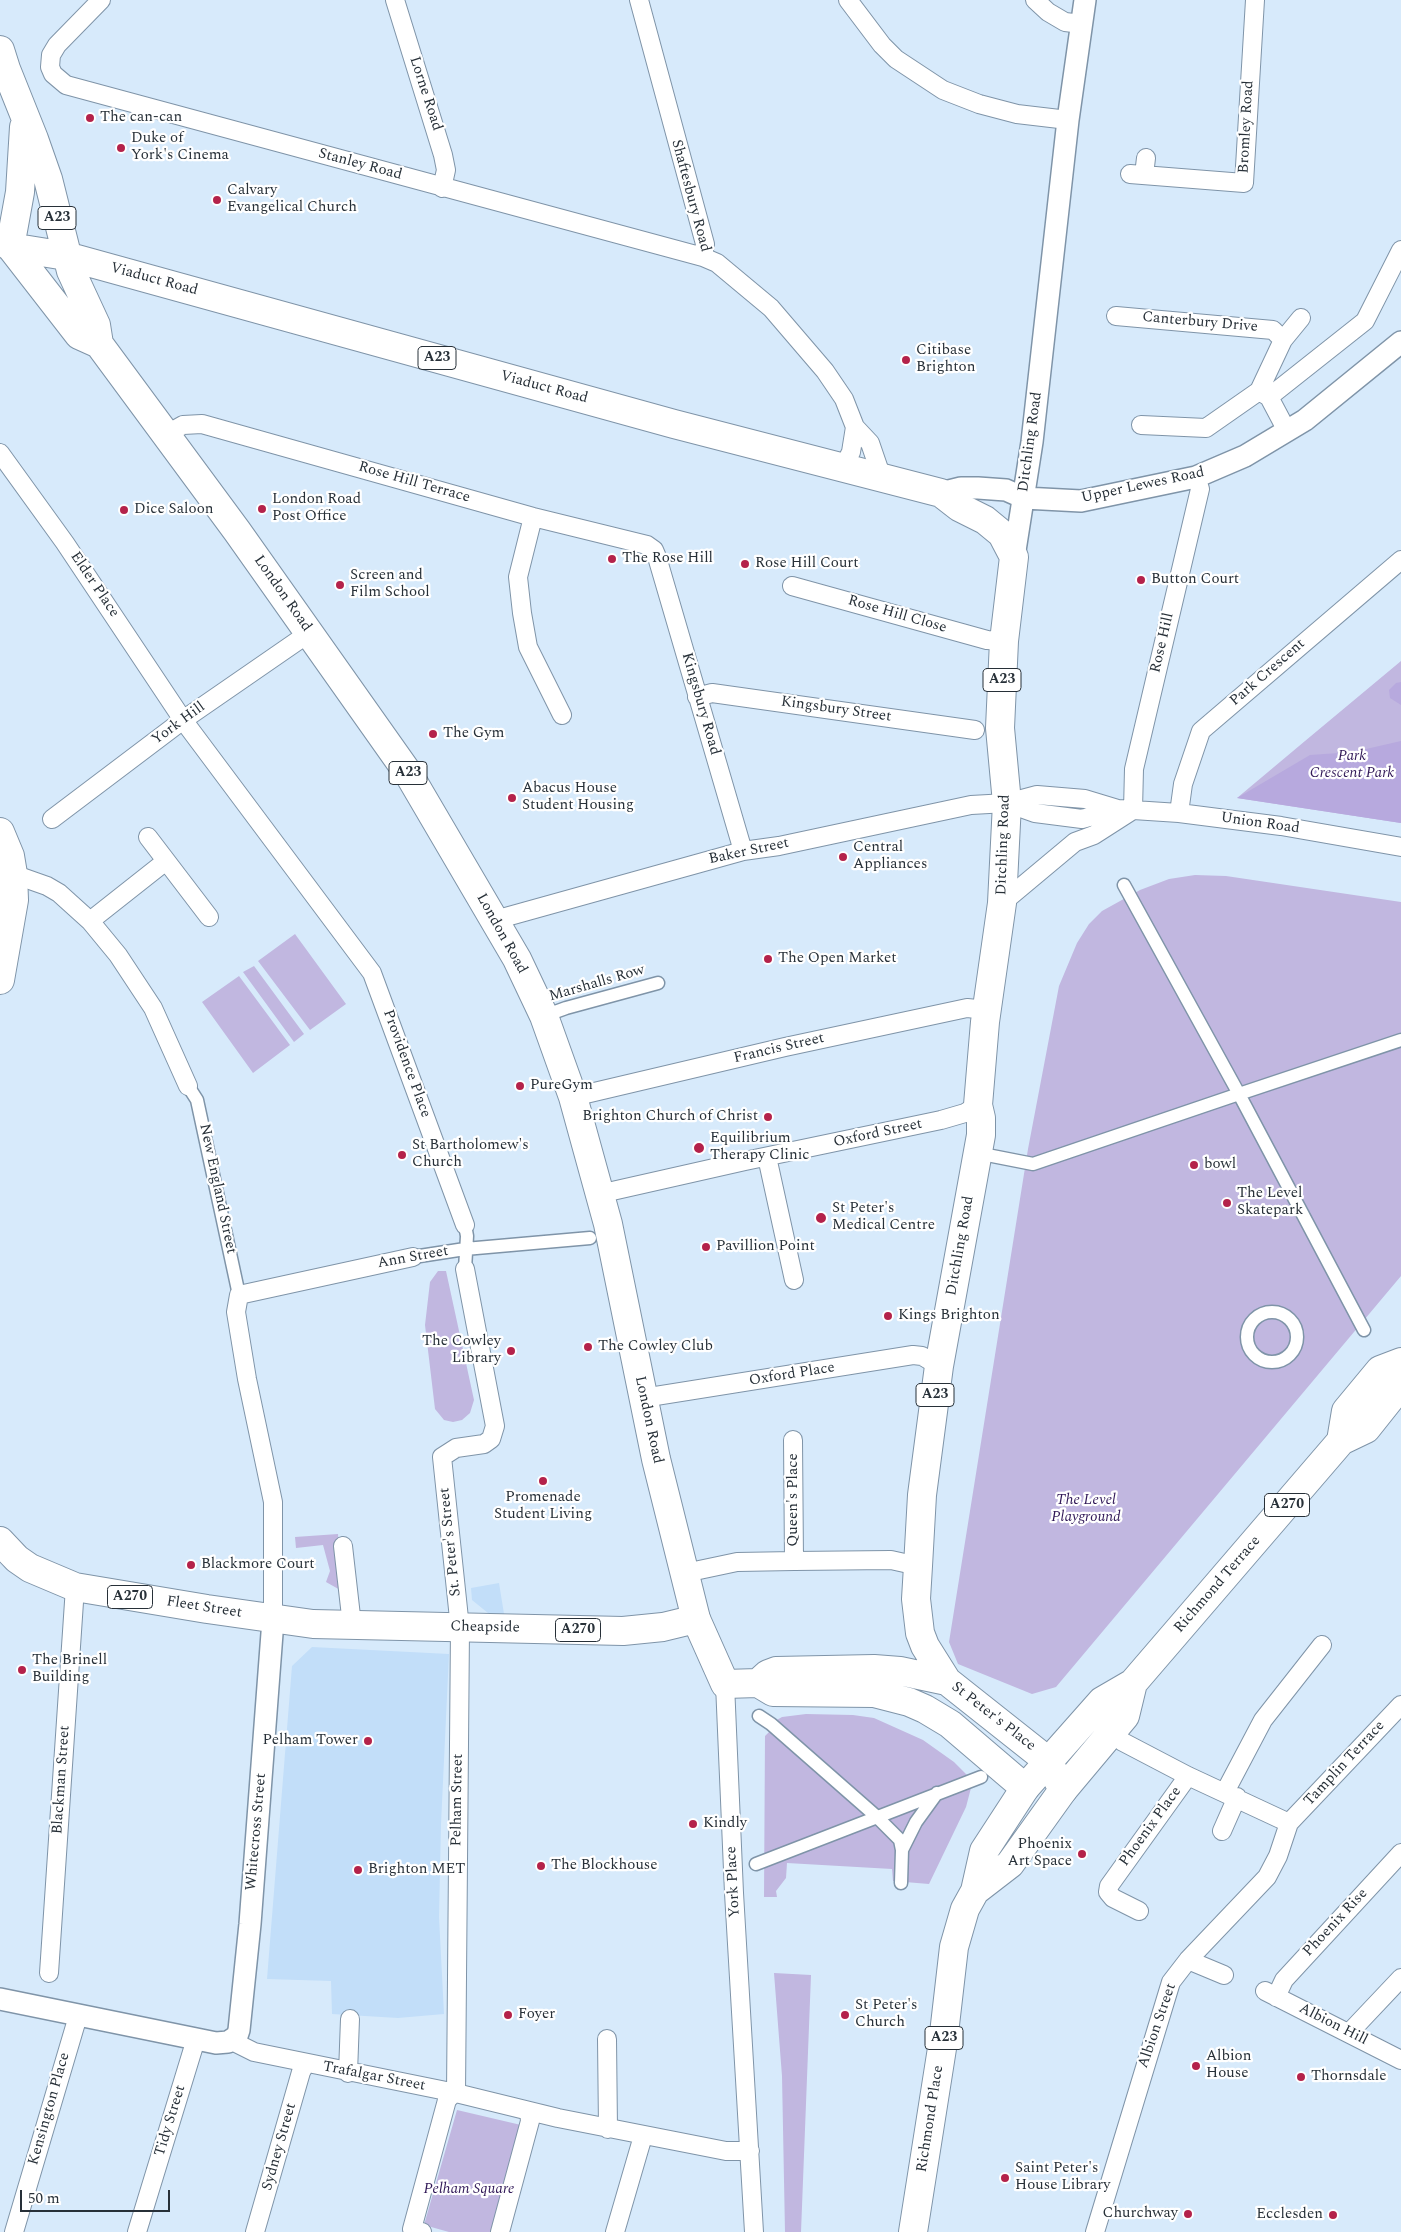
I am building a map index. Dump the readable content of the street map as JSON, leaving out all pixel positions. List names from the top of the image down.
{
  "streets": {
    "main road": [
      "A23",
      "Viaduct Road",
      "Ditchling Road",
      "London Road",
      "A270",
      "Richmond Terrace",
      "Fleet Street",
      "Cheapside",
      "St Peter's Place",
      "York Place",
      "Richmond Place"
    ],
    "street": [
      "Lorne Road",
      "Bromley Road",
      "Stanley Road",
      "Shaftesbury Road",
      "Canterbury Drive",
      "Rose Hill Terrace",
      "Upper Lewes Road",
      "Elder Place",
      "Rose Hill Close",
      "Rose Hill",
      "Park Crescent",
      "Kingsbury Road",
      "Kingsbury Street",
      "York Hill",
      "Union Road",
      "Baker Street",
      "Marshalls Row",
      "Francis Street",
      "Providence Place",
      "Oxford Street",
      "New England Street",
      "Ann Street",
      "Oxford Place",
      "Queen's Place",
      "St. Peter's Street",
      "Tamplin Terrace",
      "Blackman Street",
      "Pelham Street",
      "Phoenix Place",
      "Whitecross Street",
      "Phoenix Rise",
      "Albion Hill",
      "Albion Street",
      "Trafalgar Street",
      "Kensington Place",
      "Tidy Street",
      "Sydney Street"
    ]
  },
  "crossings": [
    ["Lorne Road", "Stanley Road"],
    ["Stanley Road", "Shaftesbury Road"],
    ["Shaftesbury Road", "Viaduct Road"],
    ["A23", "Viaduct Road"],
    ["A23", "Ditchling Road"],
    ["A23", "London Road"],
    ["A23", "A270"],
    ["A23", "Richmond Terrace"],
    ["A23", "St Peter's Place"],
    ["A23", "Richmond Place"],
    ["Viaduct Road", "Ditchling Road"],
    ["Viaduct Road", "Upper Lewes Road"],
    ["Viaduct Road", "London Road"],
    ["Ditchling Road", "Upper Lewes Road"],
    ["Ditchling Road", "Rose Hill Close"],
    ["Ditchling Road", "Union Road"],
    ["Ditchling Road", "Baker Street"],
    ["Ditchling Road", "Francis Street"],
    ["Ditchling Road", "Oxford Street"],
    ["Ditchling Road", "Oxford Place"],
    ["Ditchling Road", "Queen's Place"],
    ["Ditchling Road", "St Peter's Place"],
    ["Rose Hill Terrace", "London Road"],
    ["Rose Hill Terrace", "Kingsbury Road"],
    ["Upper Lewes Road", "Rose Hill"],
    ["Elder Place", "York Hill"],
    ["Elder Place", "Providence Place"],
    ["London Road", "York Hill"],
    ["London Road", "Baker Street"],
    ["London Road", "Marshalls Row"],
    ["London Road", "Francis Street"],
    ["London Road", "Oxford Street"],
    ["London Road", "Oxford Place"],
    ["London Road", "Queen's Place"],
    ["London Road", "Cheapside"],
    ["London Road", "York Place"],
    ["Rose Hill", "Union Road"],
    ["Park Crescent", "Union Road"],
    ["Kingsbury Road", "Kingsbury Street"],
    ["Kingsbury Road", "Baker Street"],
    ["York Hill", "Providence Place"],
    ["Union Road", "Baker Street"],
    ["Providence Place", "Ann Street"],
    ["Providence Place", "St. Peter's Street"],
    ["New England Street", "Ann Street"],
    ["New England Street", "Fleet Street"],
    ["New England Street", "Cheapside"],
    ["New England Street", "Whitecross Street"],
    ["A270", "Richmond Terrace"],
    ["A270", "St Peter's Place"],
    ["St. Peter's Street", "Cheapside"],
    ["St. Peter's Street", "Pelham Street"],
    ["Richmond Terrace", "St Peter's Place"],
    ["Fleet Street", "Cheapside"],
    ["Fleet Street", "Blackman Street"],
    ["Fleet Street", "Whitecross Street"],
    ["Cheapside", "Pelham Street"],
    ["Cheapside", "Whitecross Street"],
    ["Cheapside", "York Place"],
    ["St Peter's Place", "York Place"],
    ["Tamplin Terrace", "Phoenix Place"],
    ["Tamplin Terrace", "Albion Street"],
    ["Pelham Street", "Trafalgar Street"],
    ["Phoenix Place", "Albion Street"],
    ["Whitecross Street", "Trafalgar Street"],
    ["York Place", "Trafalgar Street"],
    ["Phoenix Rise", "Albion Hill"],
    ["Trafalgar Street", "Sydney Street"]
  ],
  "parks": ["Park Crescent Park", "The Level Playground", "Pelham Square"],
  "places": [
    "The can-can",
    "Duke of York's Cinema",
    "Calvary Evangelical Church",
    "Citibase Brighton",
    "London Road Post Office",
    "Dice Saloon",
    "The Rose Hill",
    "Rose Hill Court",
    "Button Court",
    "Screen and Film School",
    "The Gym",
    "Abacus House Student Housing",
    "Central Appliances",
    "The Open Market",
    "PureGym",
    "Brighton Church of Christ",
    "Equilibrium Therapy Clinic",
    "St Bartholomew's Church",
    "bowl",
    "The Level Skatepark",
    "St Peter's Medical Centre",
    "Pavillion Point",
    "Kings Brighton",
    "The Cowley Club",
    "The Cowley Library",
    "Promenade Student Living",
    "Blackmore Court",
    "The Brinell Building",
    "Pelham Tower",
    "Kindly",
    "Phoenix Art Space",
    "The Blockhouse",
    "Brighton MET",
    "Foyer",
    "St Peter's Church",
    "Albion House",
    "Thornsdale",
    "Saint Peter's House Library",
    "Churchway",
    "Ecclesden"
  ],
  "scale_bar": "50 m"
}
